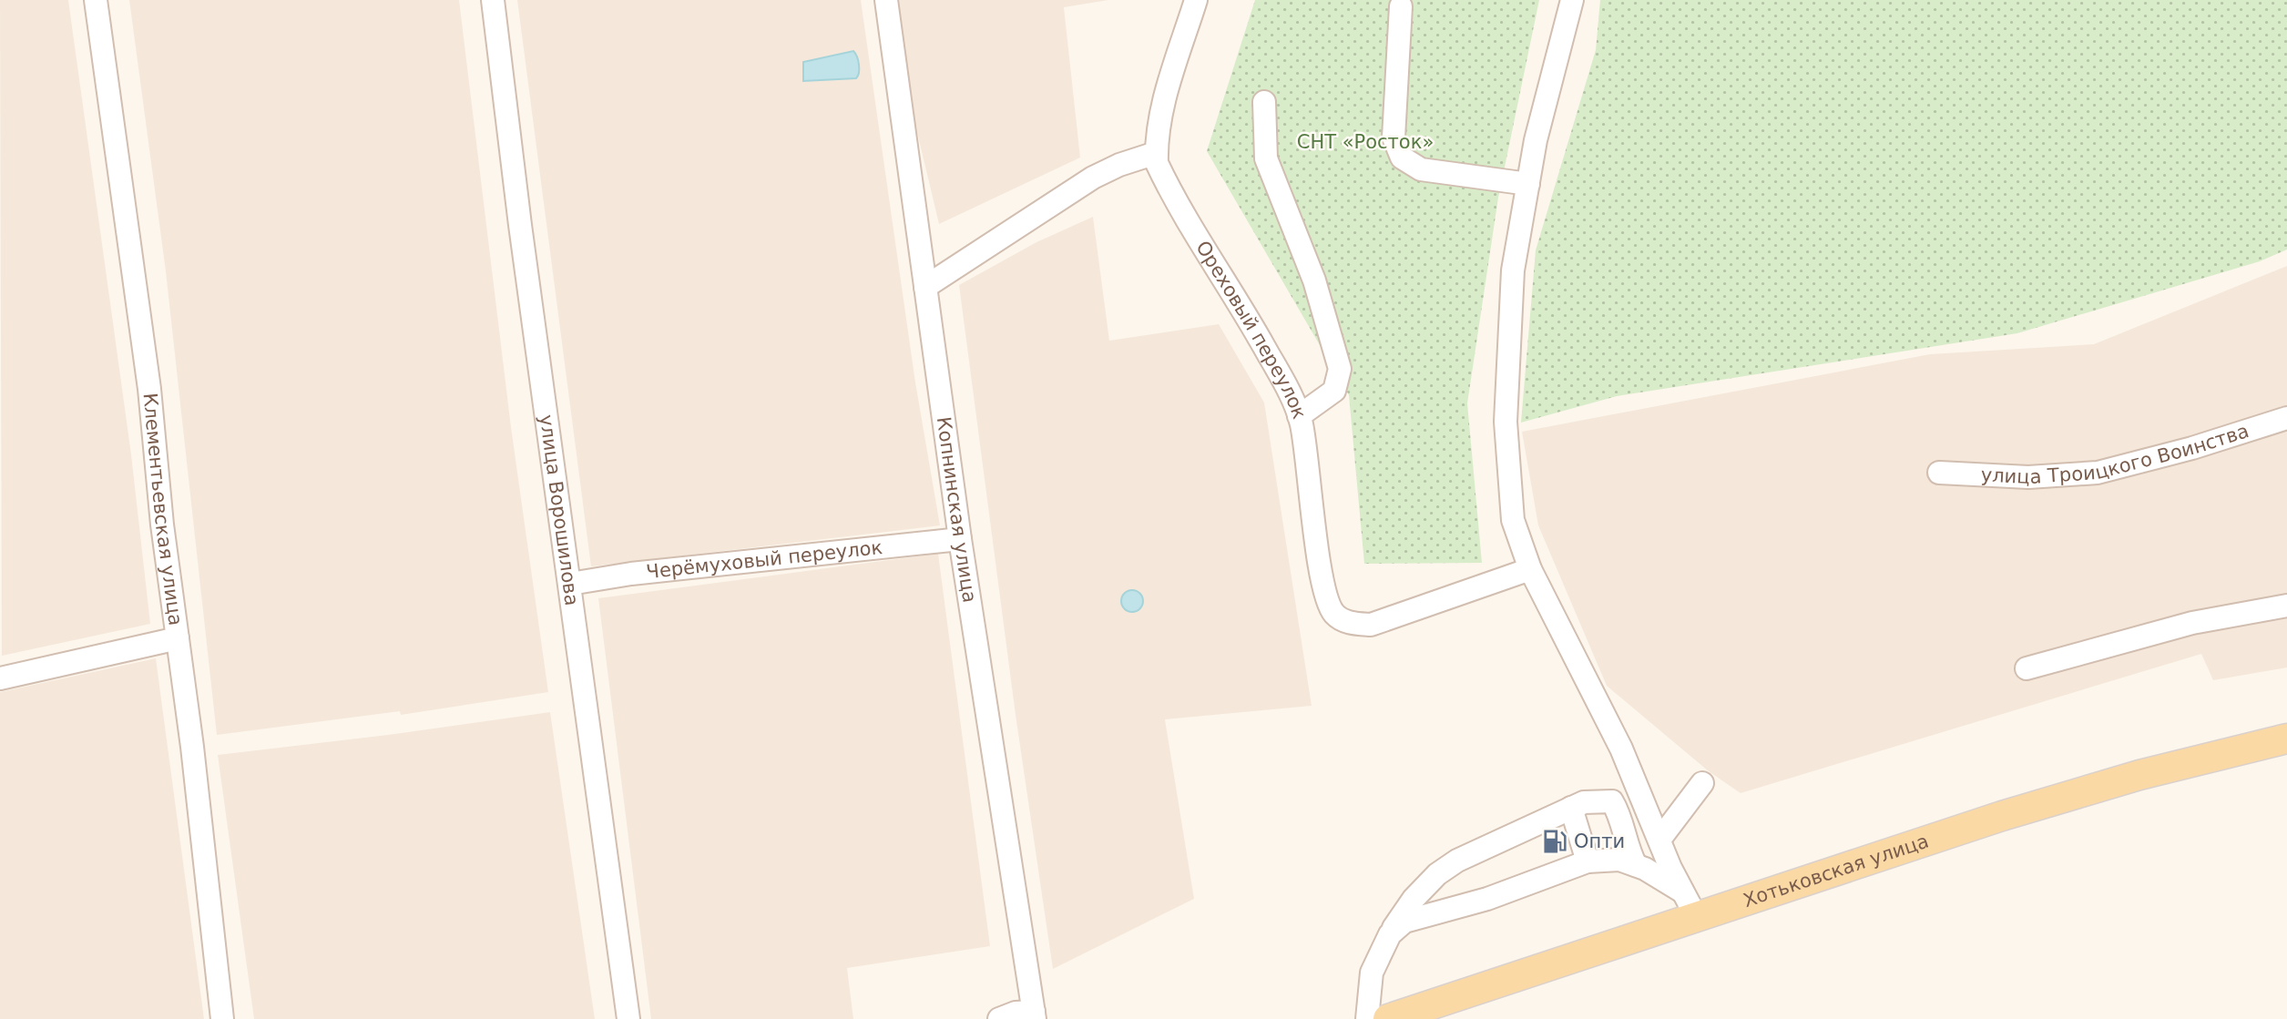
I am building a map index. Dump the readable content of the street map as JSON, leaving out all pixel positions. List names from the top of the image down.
{
  "streets": {
    "main road": ["Хотьковская улица"],
    "street": [
      "Ореховый переулок",
      "улица Троицкого Воинства",
      "Клементьевская улица",
      "улица Ворошилова",
      "Копнинская улица",
      "Черёмуховый переулок"
    ]
  },
  "crossings": [
    ["улица Ворошилова", "Черёмуховый переулок"],
    ["Копнинская улица", "Черёмуховый переулок"]
  ],
  "parks": ["СНТ «Росток»"],
  "places": {
    "fuel station": ["Опти"]
  }
}
